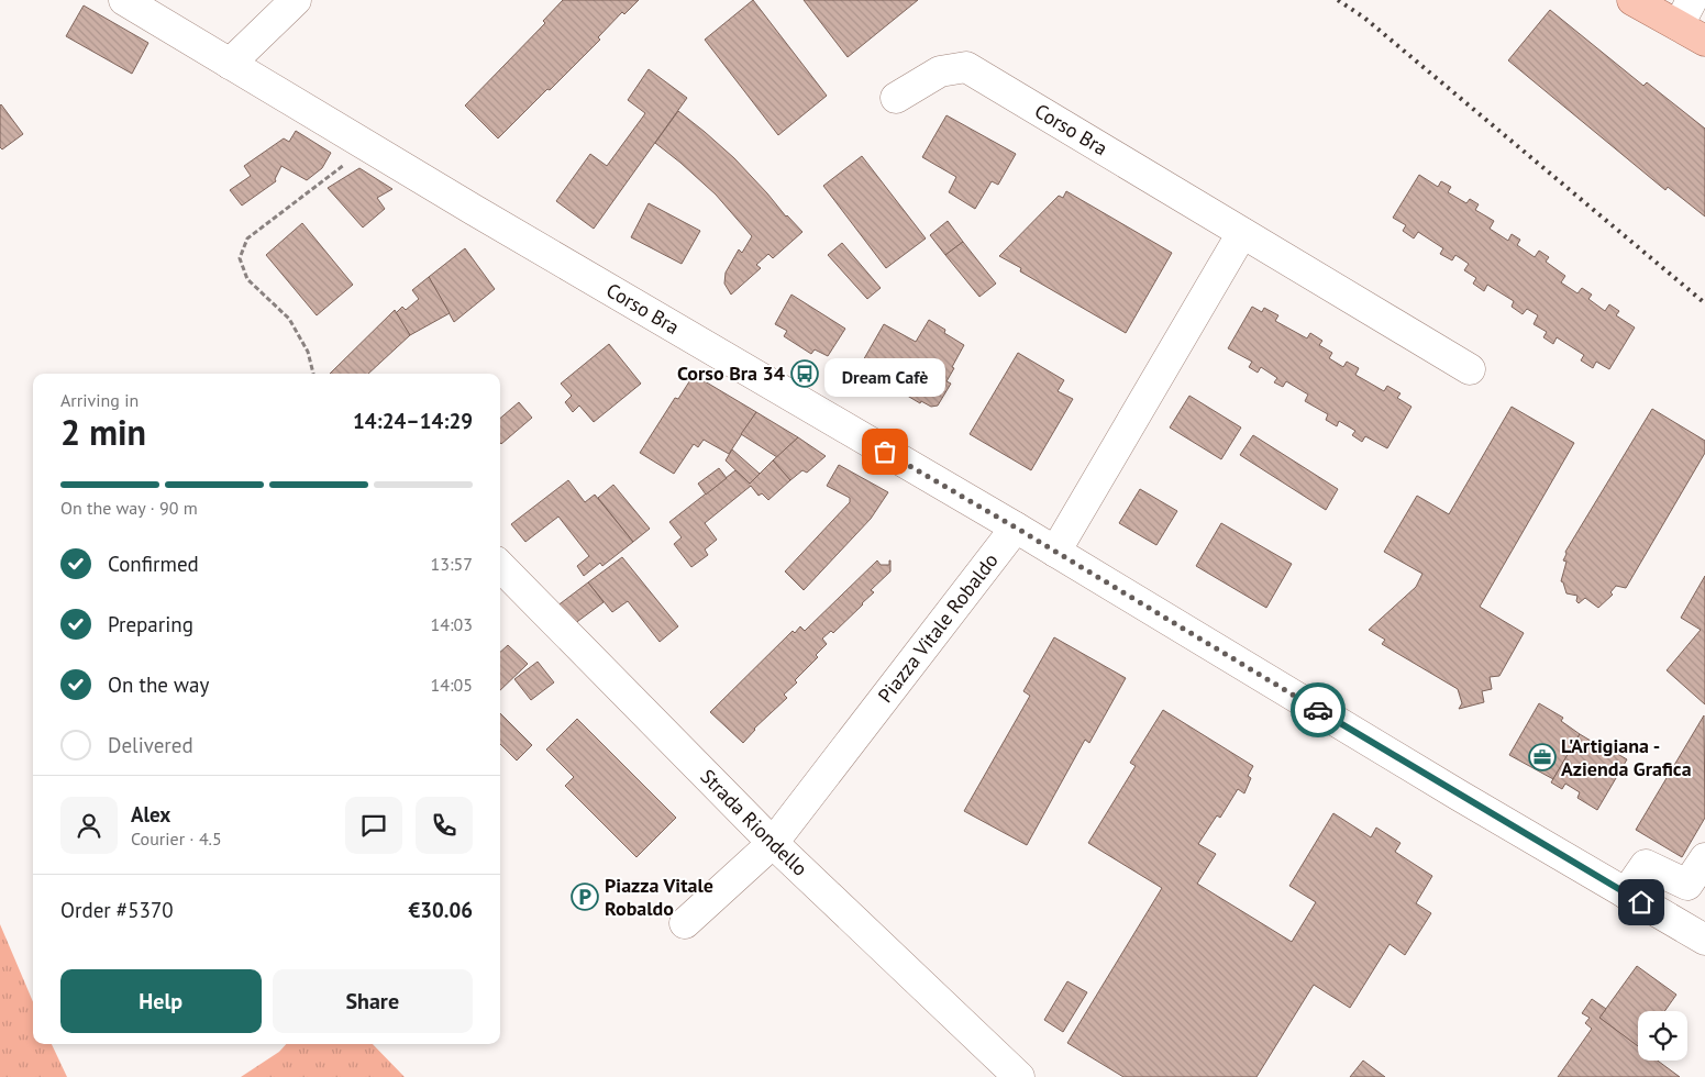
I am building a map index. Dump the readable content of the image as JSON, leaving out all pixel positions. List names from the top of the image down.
{
  "streets": {
    "street": ["Corso Bra", "Piazza Vitale Robaldo", "Strada Riondello"]
  },
  "crossings": [
    ["Corso Bra", "Piazza Vitale Robaldo"],
    ["Piazza Vitale Robaldo", "Strada Riondello"]
  ],
  "places": {
    "bus stop": ["Corso Bra 34"],
    "other": ["Dream Cafè"],
    "office": ["L'Artigiana - Azienda Grafica"],
    "parking": ["Piazza Vitale Robaldo"]
  },
  "page": {
    "bubble": "Dream Cafè",
    "heading": ["2 min", "Arriving in", "14:24–14:29"],
    "panel": [
      "Alex",
      "Courier · 4.5",
      "Order #5370",
      "€30.06"
    ],
    "bar": "On the way · 90 m",
    "list": [
      ["Confirmed", "13:57"],
      ["Preparing", "14:03"],
      ["On the way", "14:05"],
      "Delivered"
    ],
    "buttons": ["Help", "Share"]
  }
}
